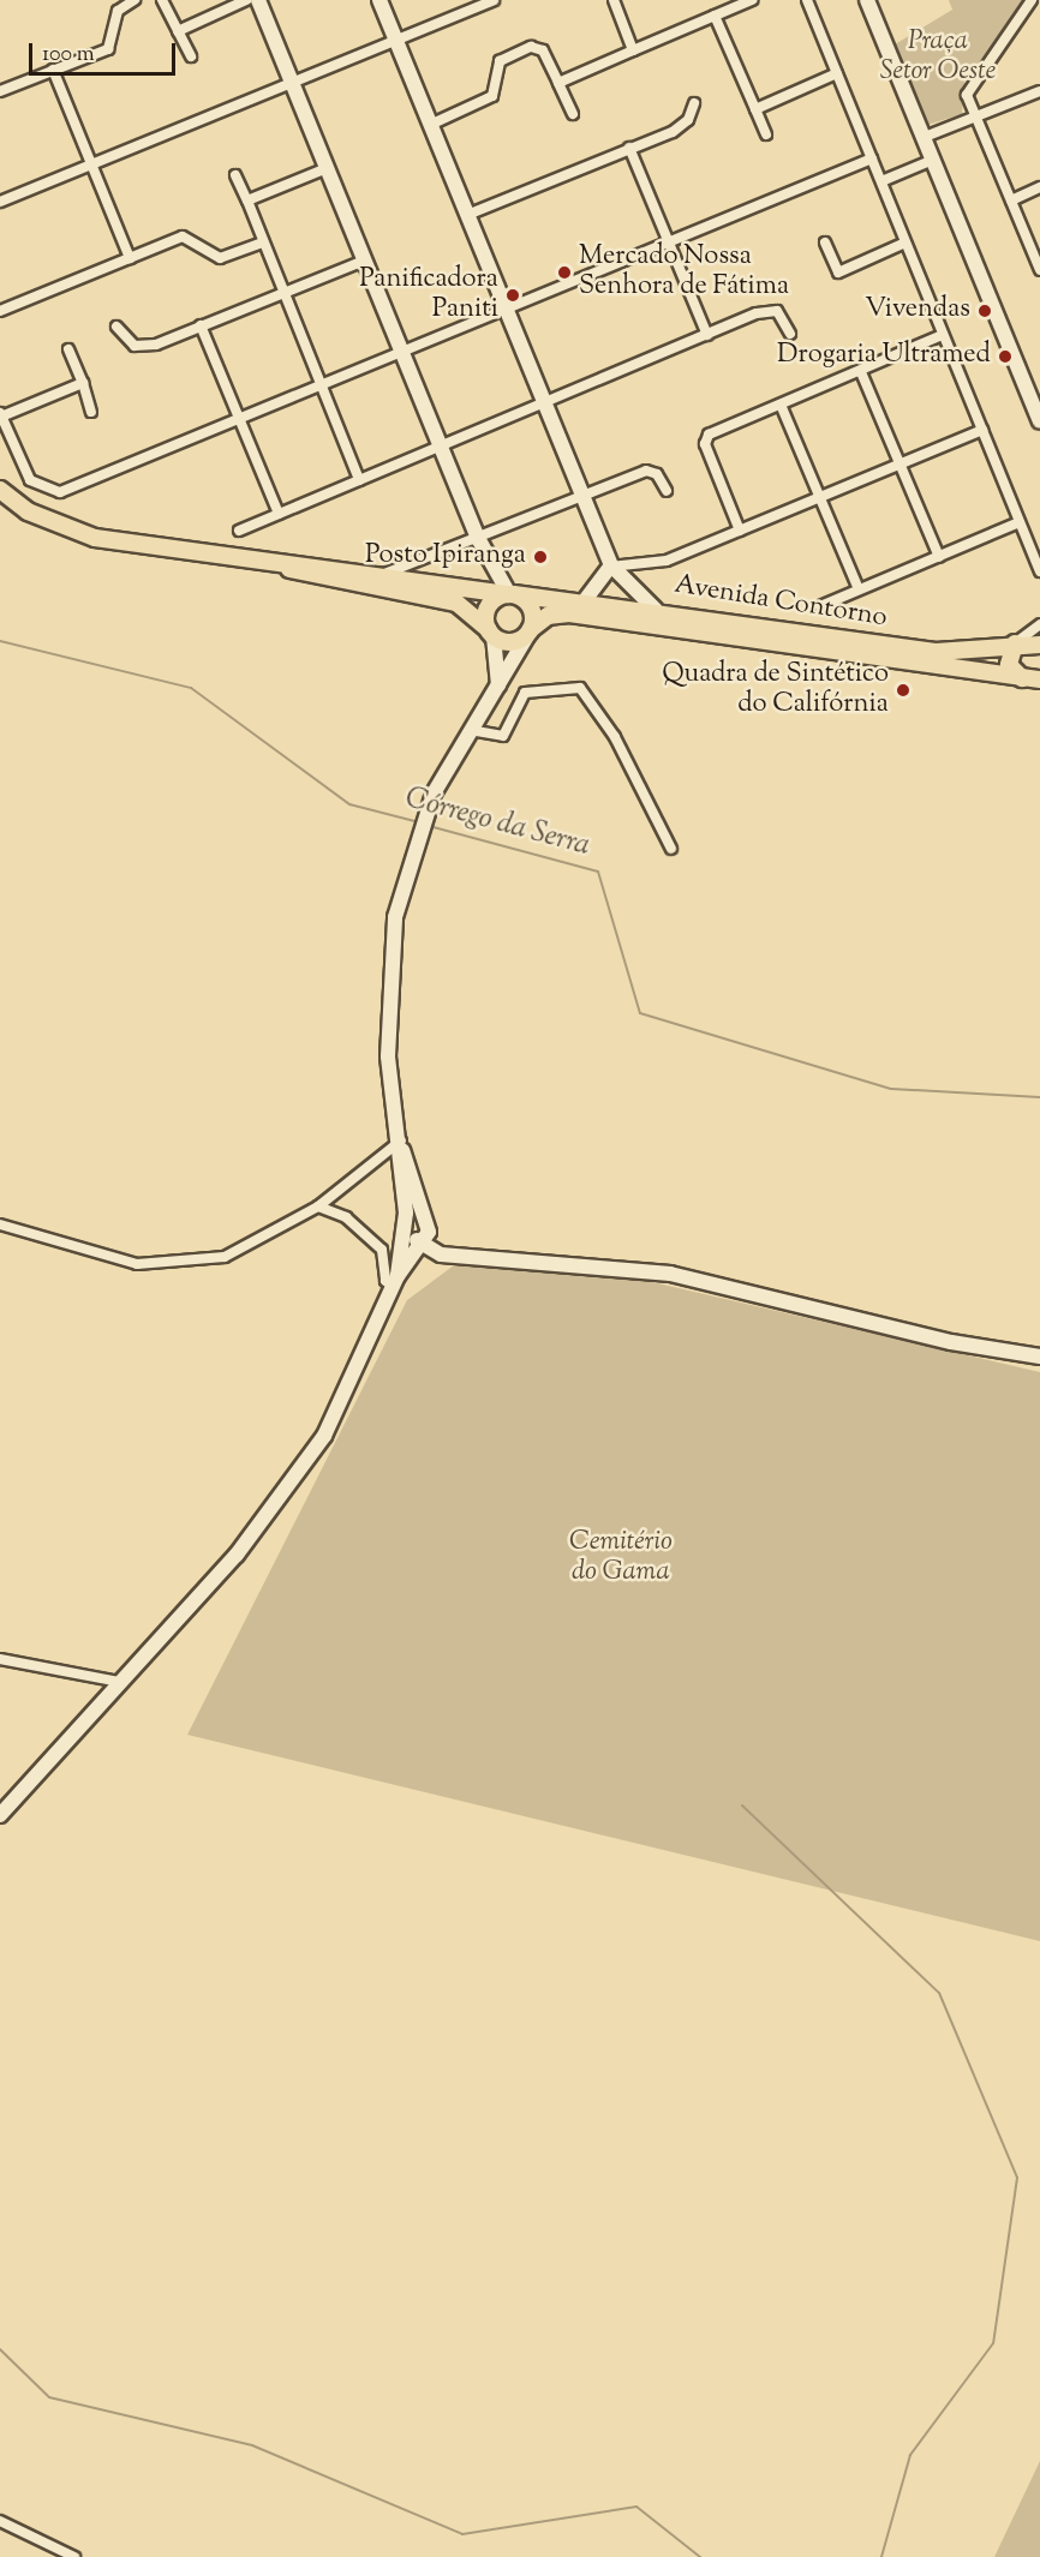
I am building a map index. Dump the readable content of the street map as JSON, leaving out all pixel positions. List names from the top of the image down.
{
  "streets": {
    "main road": ["Avenida Contorno"]
  },
  "water": ["Córrego da Serra"],
  "parks": ["Praça Setor Oeste", "Cemitério do Gama"],
  "places": [
    "Mercado Nossa Senhora de Fátima",
    "Panificadora Paniti",
    "Vivendas",
    "Drogaria Ultramed",
    "Posto Ipiranga",
    "Quadra de Sintético do Califórnia"
  ],
  "scale_bar": "100 m"
}
